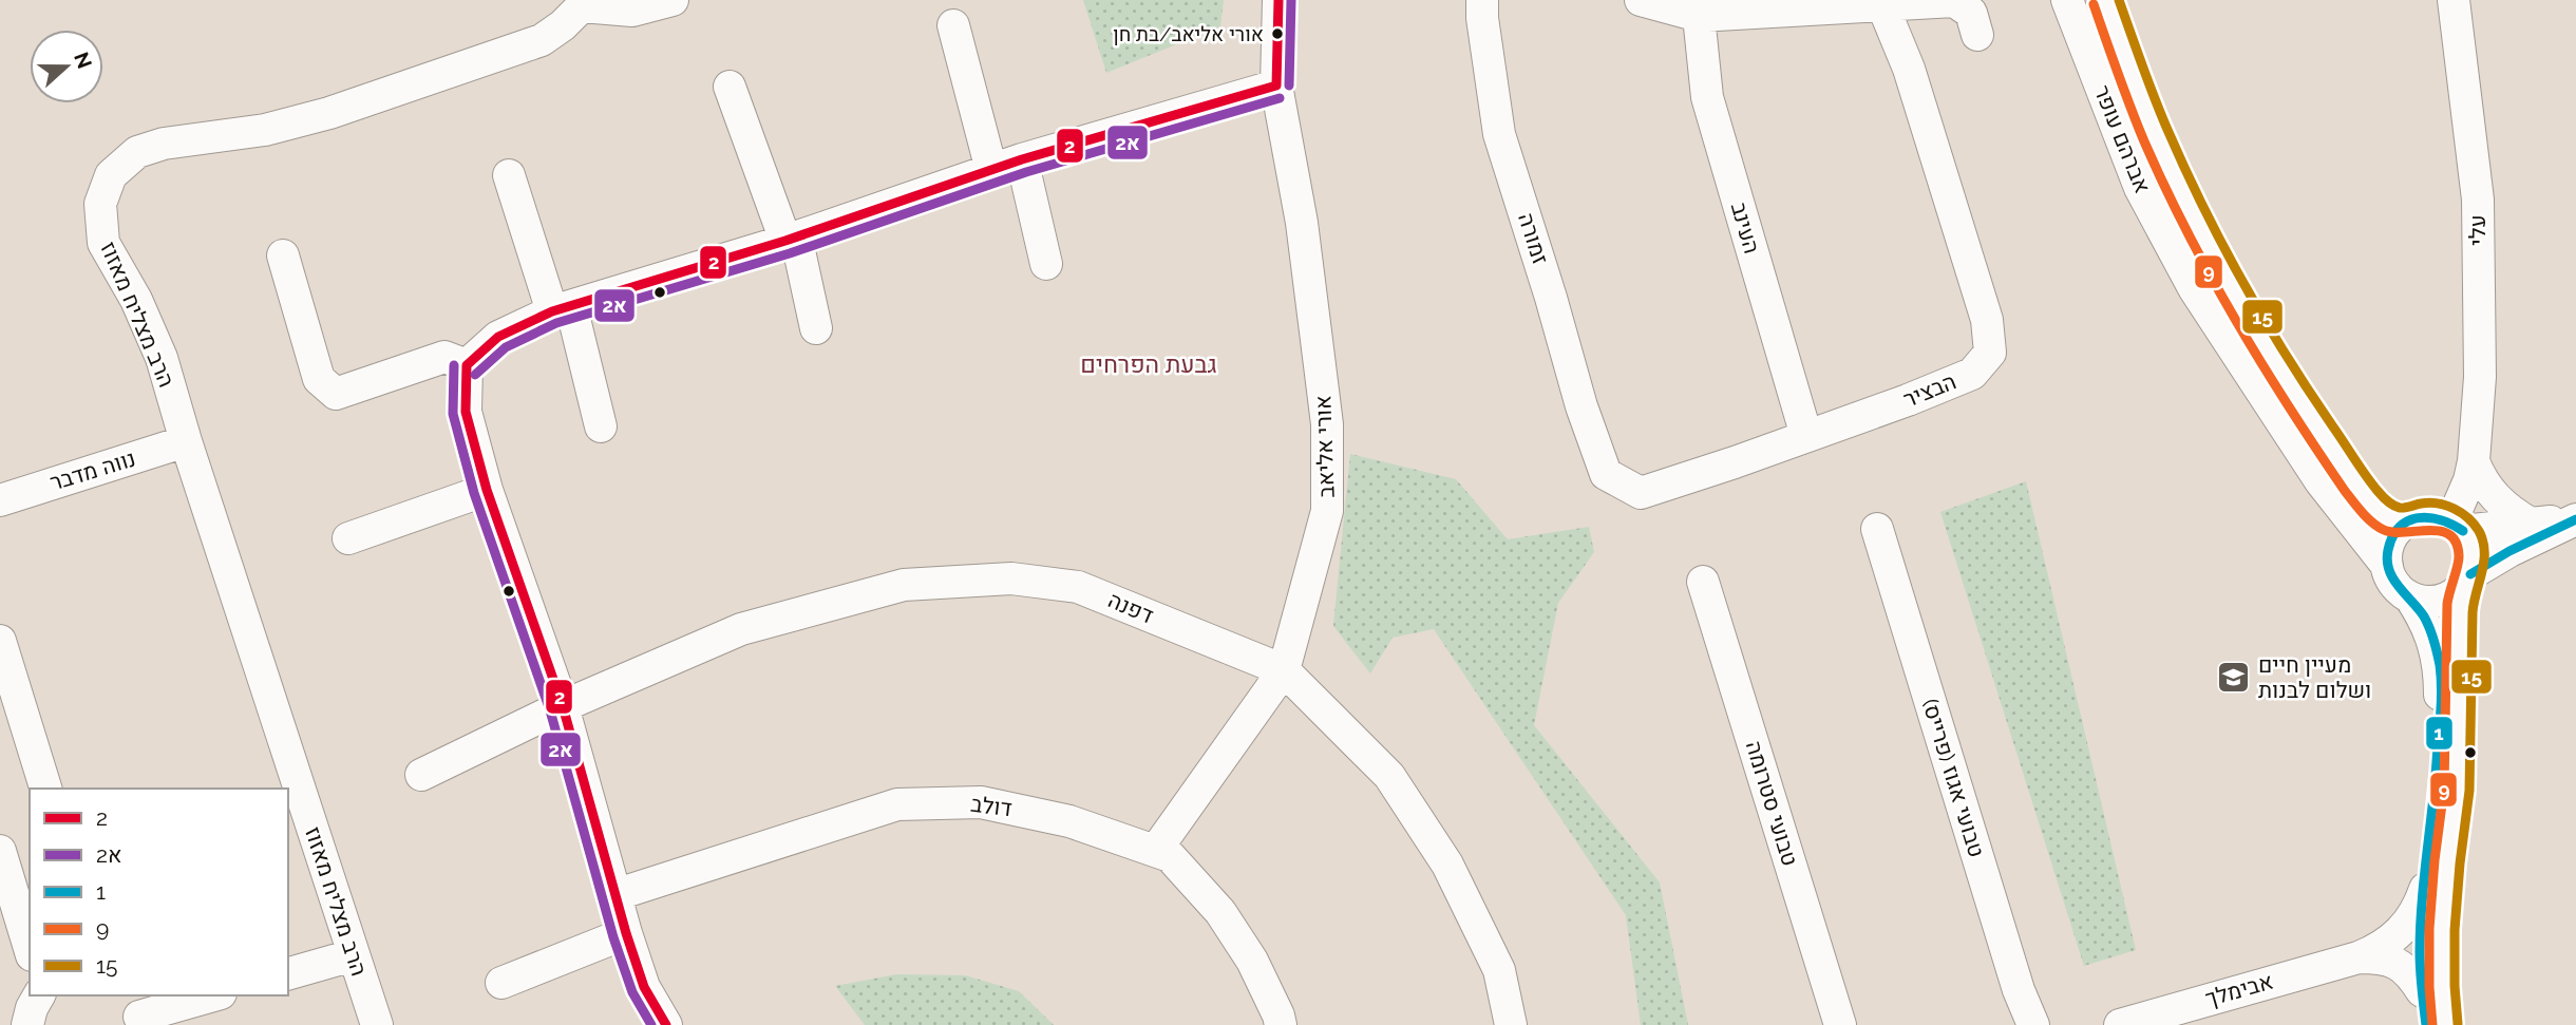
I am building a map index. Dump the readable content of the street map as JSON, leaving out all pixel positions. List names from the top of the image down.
{
  "streets": {
    "street": [
      "אברהם עופר",
      "העינב",
      "עלי",
      "זמורה",
      "הרב מצליח מאזוז",
      "הבציר",
      "אורי אליאב",
      "נווה מדבר",
      "דפנה",
      "טבועי אגוז (פרייס)",
      "טבועי סטרומה",
      "דולב",
      "אבימלך"
    ]
  },
  "crossings": [
    ["אברהם עופר", "עלי"],
    ["העינב", "הבציר"],
    ["זמורה", "הבציר"],
    ["הרב מצליח מאזוז", "נווה מדבר"],
    ["אורי אליאב", "דפנה"],
    ["אורי אליאב", "דולב"]
  ],
  "districts": ["גבעת הפרחים"],
  "places": {
    "other": ["אורי אליאב/בת חן"],
    "school or university": ["מעיין חיים ושלום לבנות"]
  },
  "lines": [
    "transit line 2",
    "transit line 2א",
    "transit line 15",
    "transit line 9",
    "transit line 1"
  ],
  "legend": [
    "2",
    "2א",
    "1",
    "9",
    "15"
  ],
  "north": "right"
}
